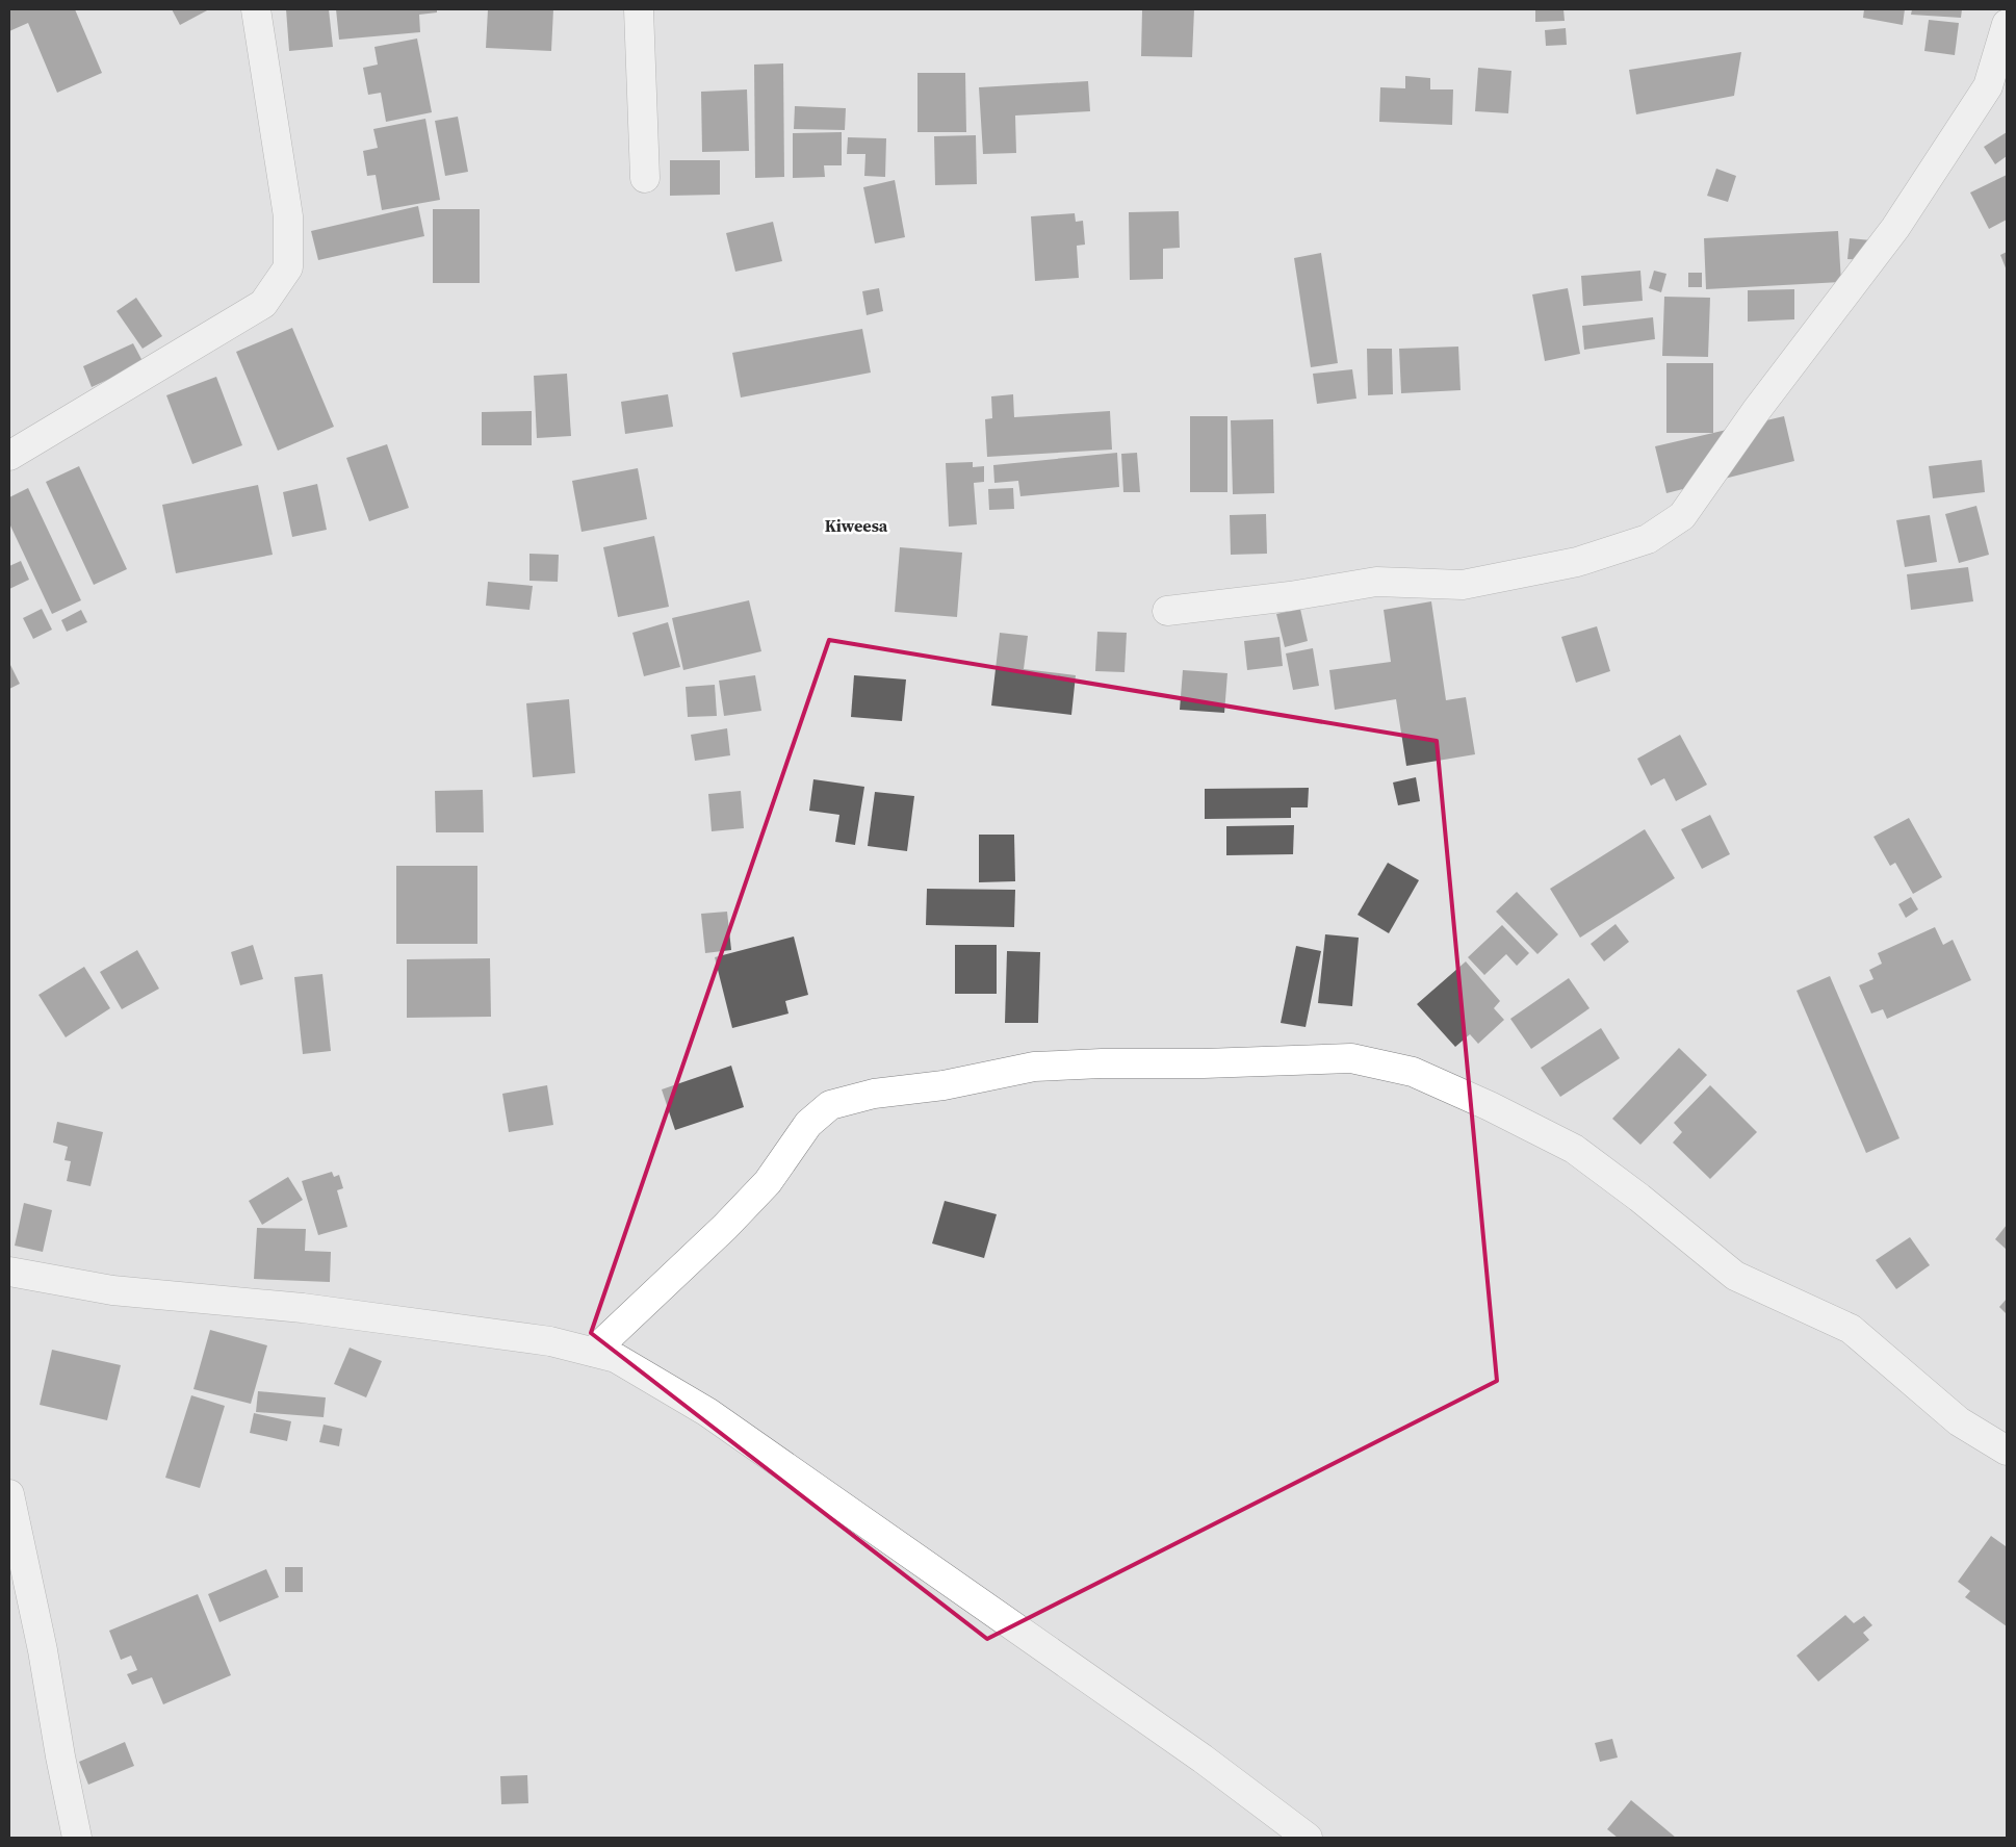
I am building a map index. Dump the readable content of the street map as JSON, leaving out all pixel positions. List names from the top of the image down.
{
  "districts": ["Kiweesa"]
}
